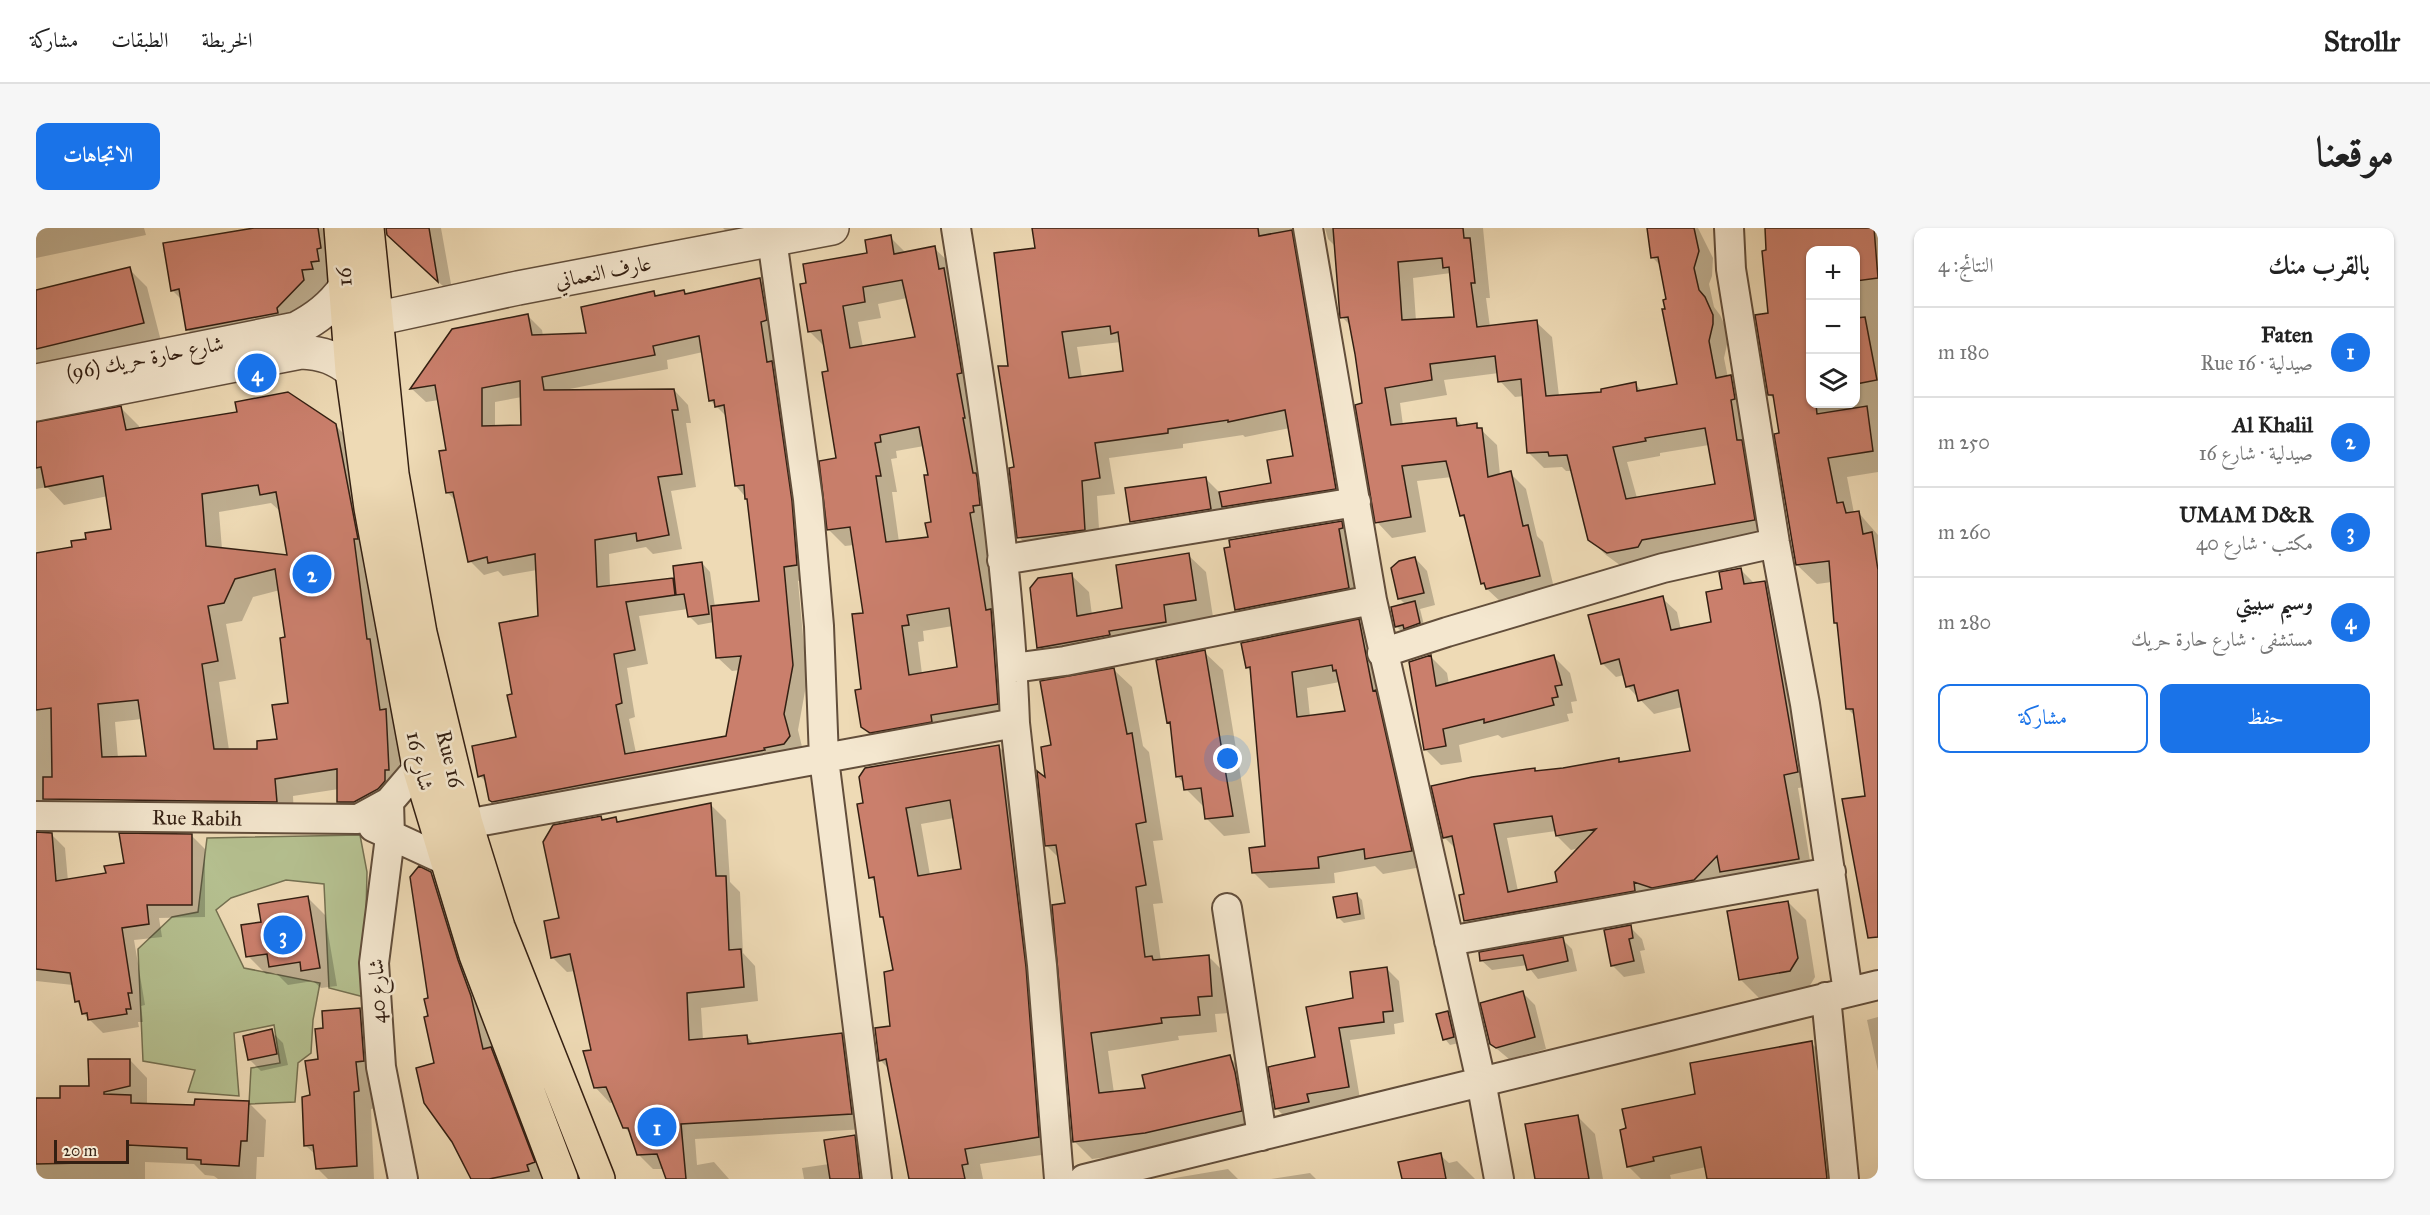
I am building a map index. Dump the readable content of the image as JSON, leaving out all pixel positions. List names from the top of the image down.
{
  "streets": {
    "main road": ["16", "Rue 16", "شارع 16"],
    "street": [
      "عارف النعماني",
      "شارع حارة حريك (96)",
      "Rue Rabih",
      "شارع 40"
    ]
  },
  "crossings": [
    ["عارف النعماني", "16"],
    ["عارف النعماني", "Rue 16"],
    ["عارف النعماني", "شارع 16"],
    ["16", "شارع حارة حريك (96)"],
    ["16", "Rue 16"],
    ["16", "شارع 16"],
    ["Rue 16", "شارع 16"],
    ["شارع 16", "Rue Rabih"],
    ["Rue Rabih", "شارع 40"]
  ],
  "scale_bar": "20 m",
  "page": {
    "header": "Strollr",
    "nav": ["الخريطة", "الطبقات", "مشاركة"],
    "title": "موقعنا",
    "buttons": [
      "الاتجاهات",
      ["حفظ", "مشاركة"]
    ],
    "heading": ["بالقرب منك", "النتائج: 4"],
    "map_buttons": ["+", "−"],
    "list": [
      {
        "mark": "1",
        "name": "Faten",
        "note": "صيدلية · Rue 16",
        "value": "180 m"
      },
      {
        "mark": "2",
        "name": "Al Khalil",
        "note": "صيدلية · شارع 16",
        "value": "250 m"
      },
      {
        "mark": "3",
        "name": "UMAM D&R",
        "note": "مكتب · شارع 40",
        "value": "260 m"
      },
      {
        "mark": "4",
        "name": "وسيم سبيتي",
        "note": "مستشفى · شارع حارة حريك",
        "value": "280 m"
      }
    ],
    "pins": [
      "4",
      "2",
      "3",
      "1"
    ],
    "scale": "20 m"
  }
}
